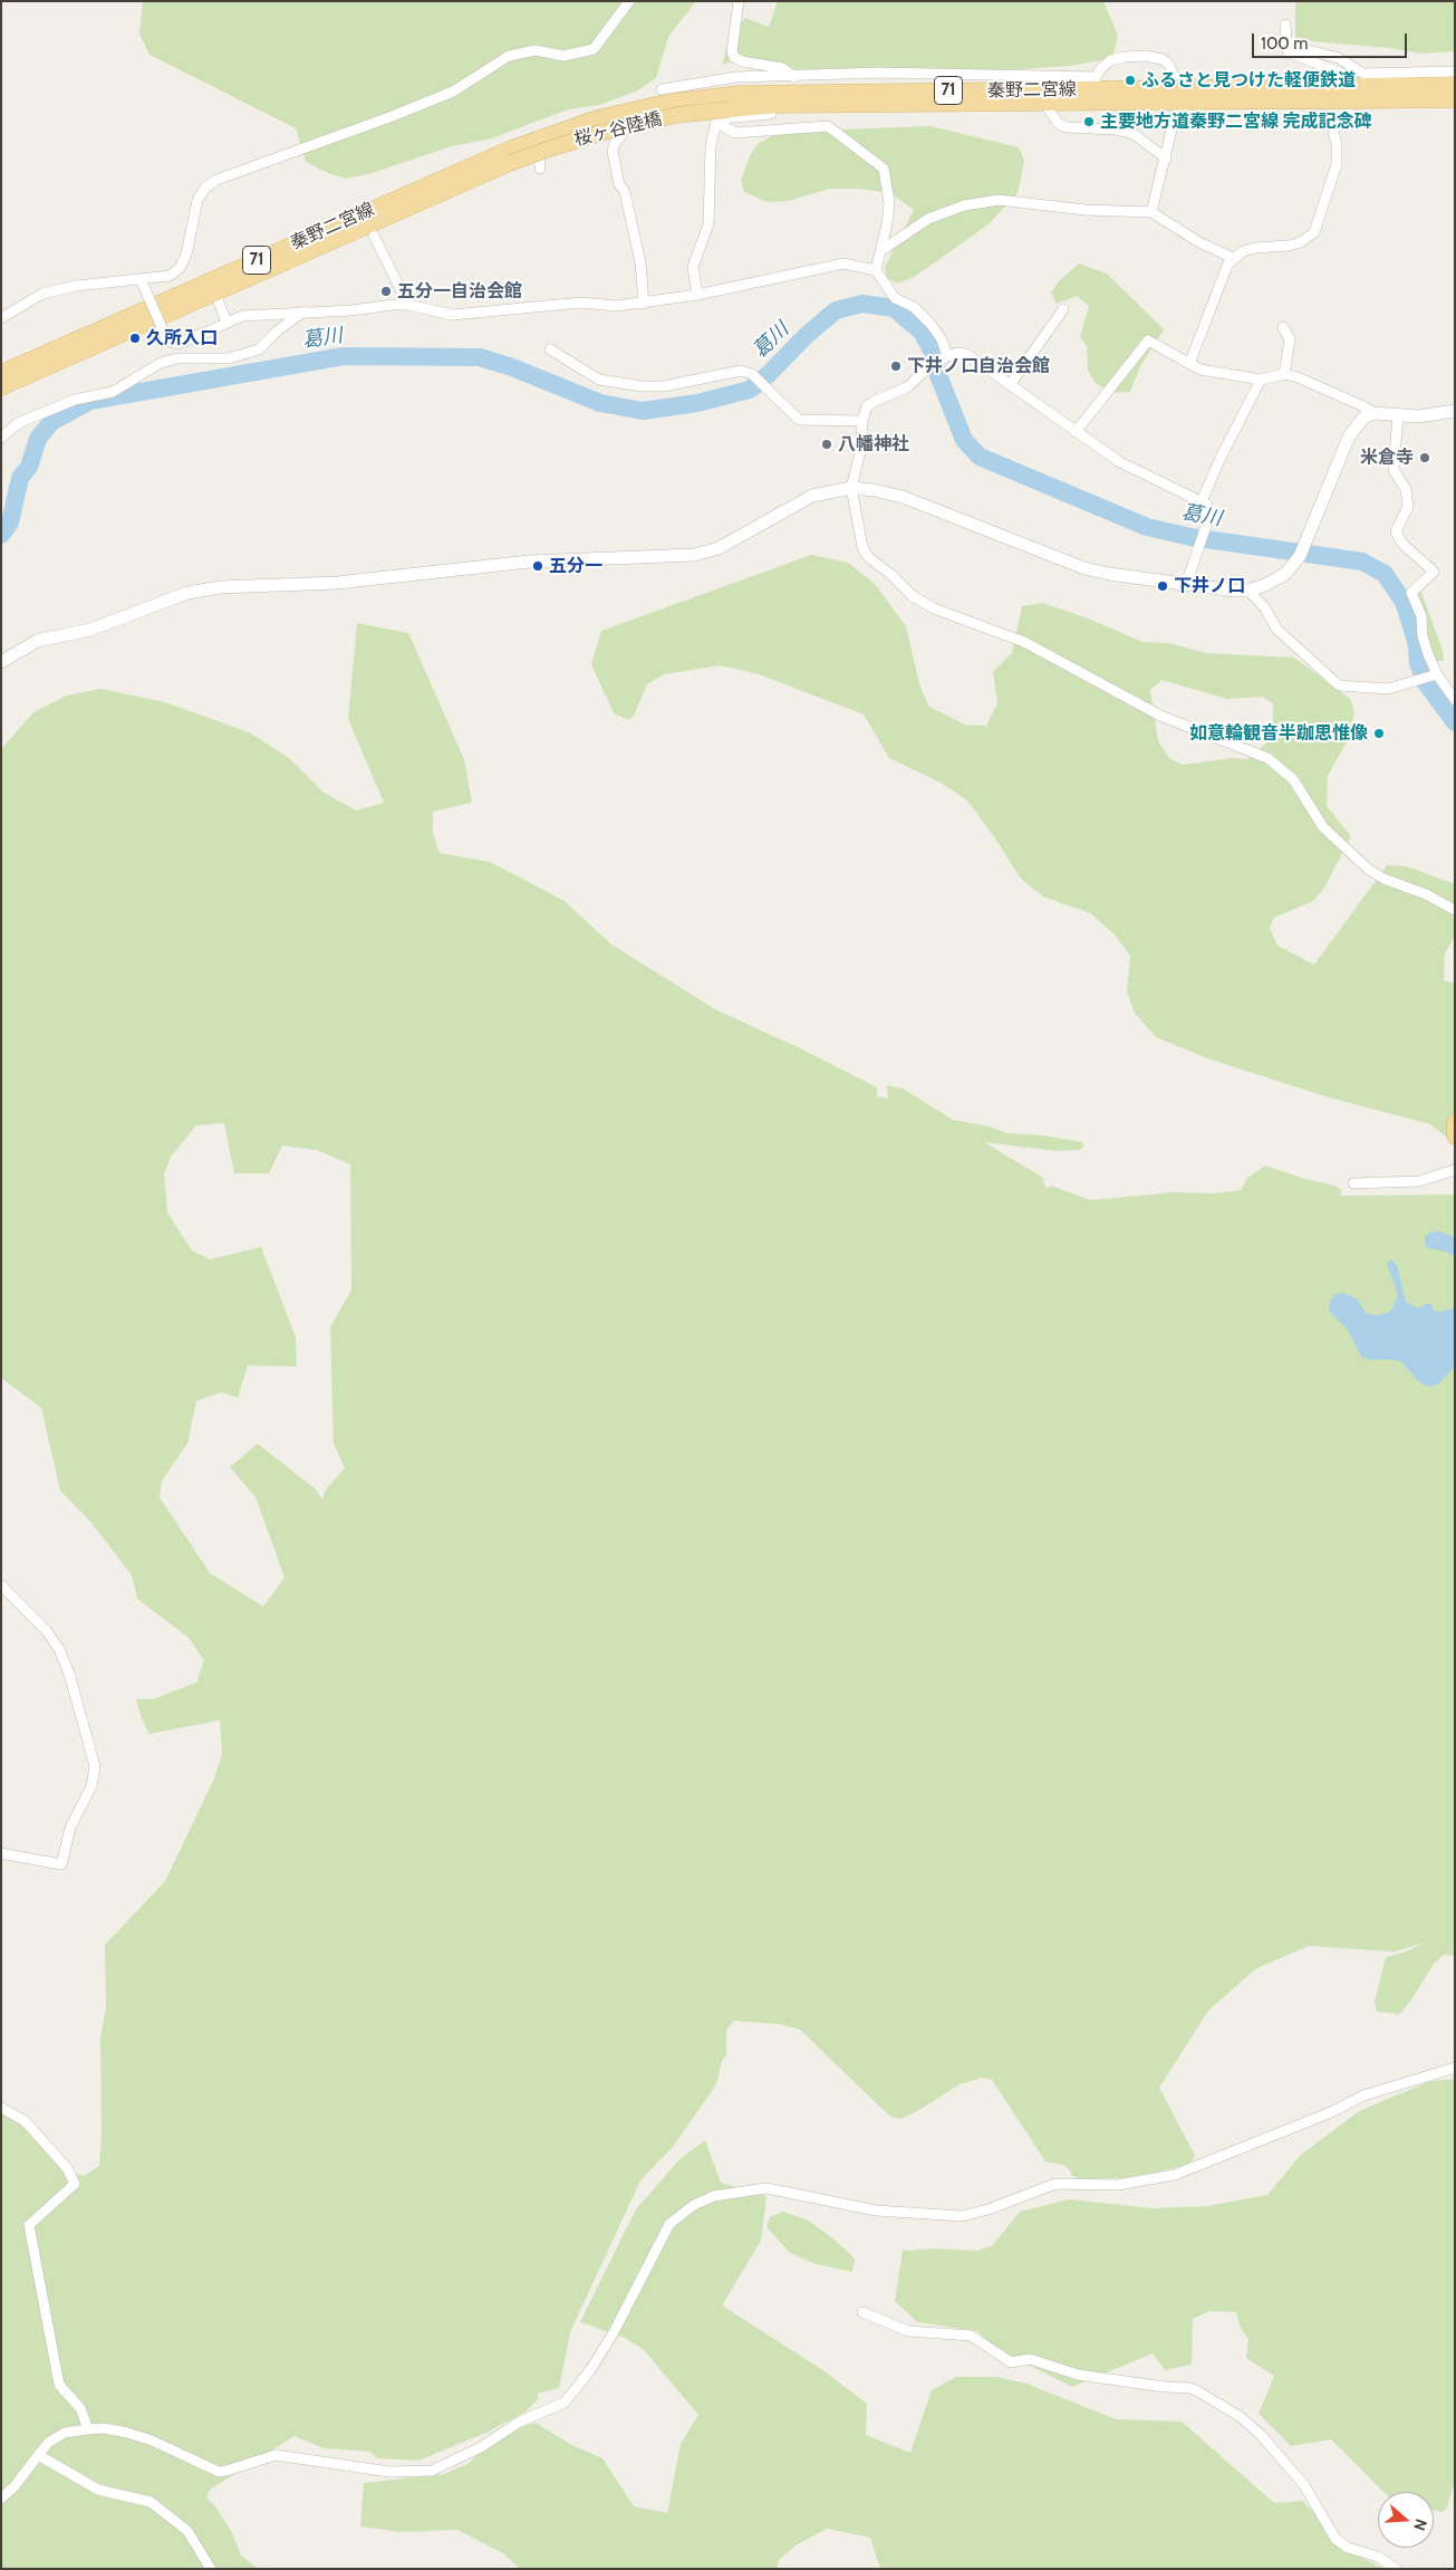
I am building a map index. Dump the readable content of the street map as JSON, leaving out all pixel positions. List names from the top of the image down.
{
  "streets": {
    "main road": ["71", "秦野二宮線", "桜ヶ谷陸橋"]
  },
  "crossings": [
    ["71", "秦野二宮線"],
    ["秦野二宮線", "桜ヶ谷陸橋"]
  ],
  "water": ["葛川"],
  "places": [
    "ふるさと見つけた軽便鉄道",
    "主要地方道秦野二宮線 完成記念碑",
    "五分一自治会館",
    "久所入口",
    "下井ノ口自治会館",
    "八幡神社",
    "米倉寺",
    "五分一",
    "下井ノ口",
    "如意輪観音半跏思惟像"
  ],
  "scale_bar": "100 m",
  "north": "right"
}
